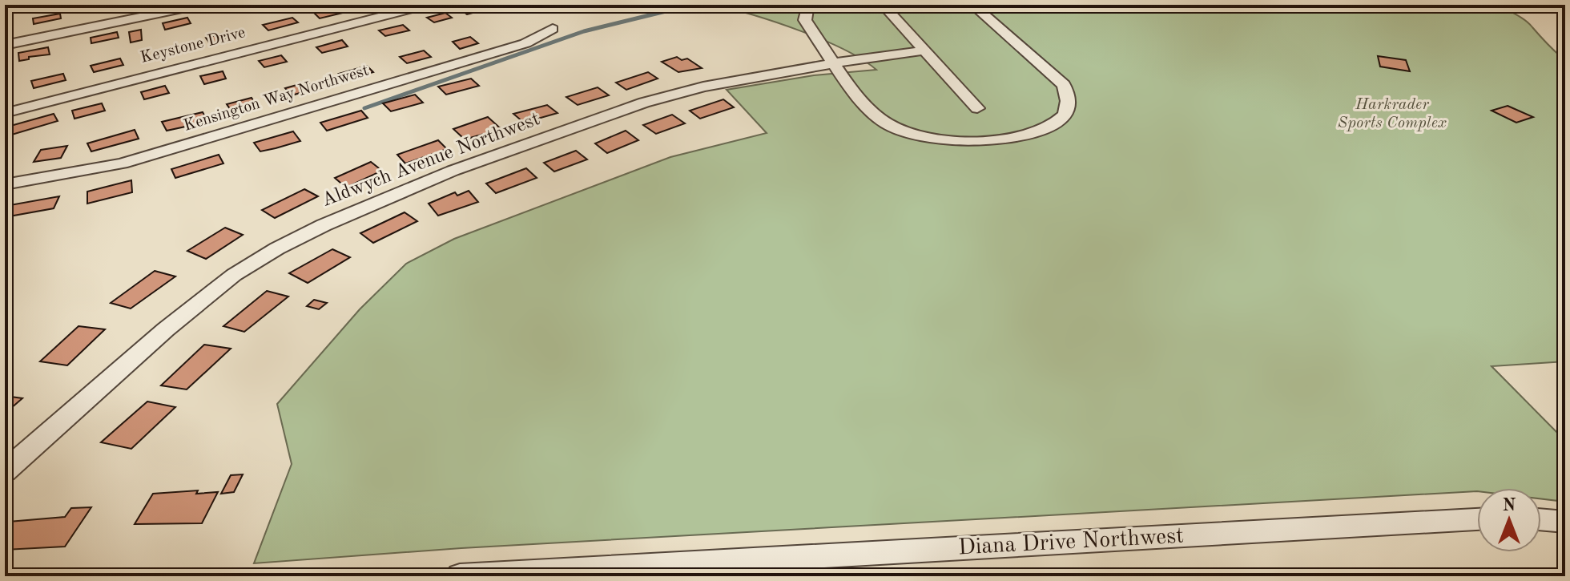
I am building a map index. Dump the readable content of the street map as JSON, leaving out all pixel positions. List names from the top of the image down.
{
  "streets": {
    "street": [
      "Keystone Drive",
      "Kensington Way Northwest",
      "Aldwych Avenue Northwest",
      "Diana Drive Northwest"
    ]
  },
  "parks": ["Harkrader Sports Complex"],
  "north": "top"
}
